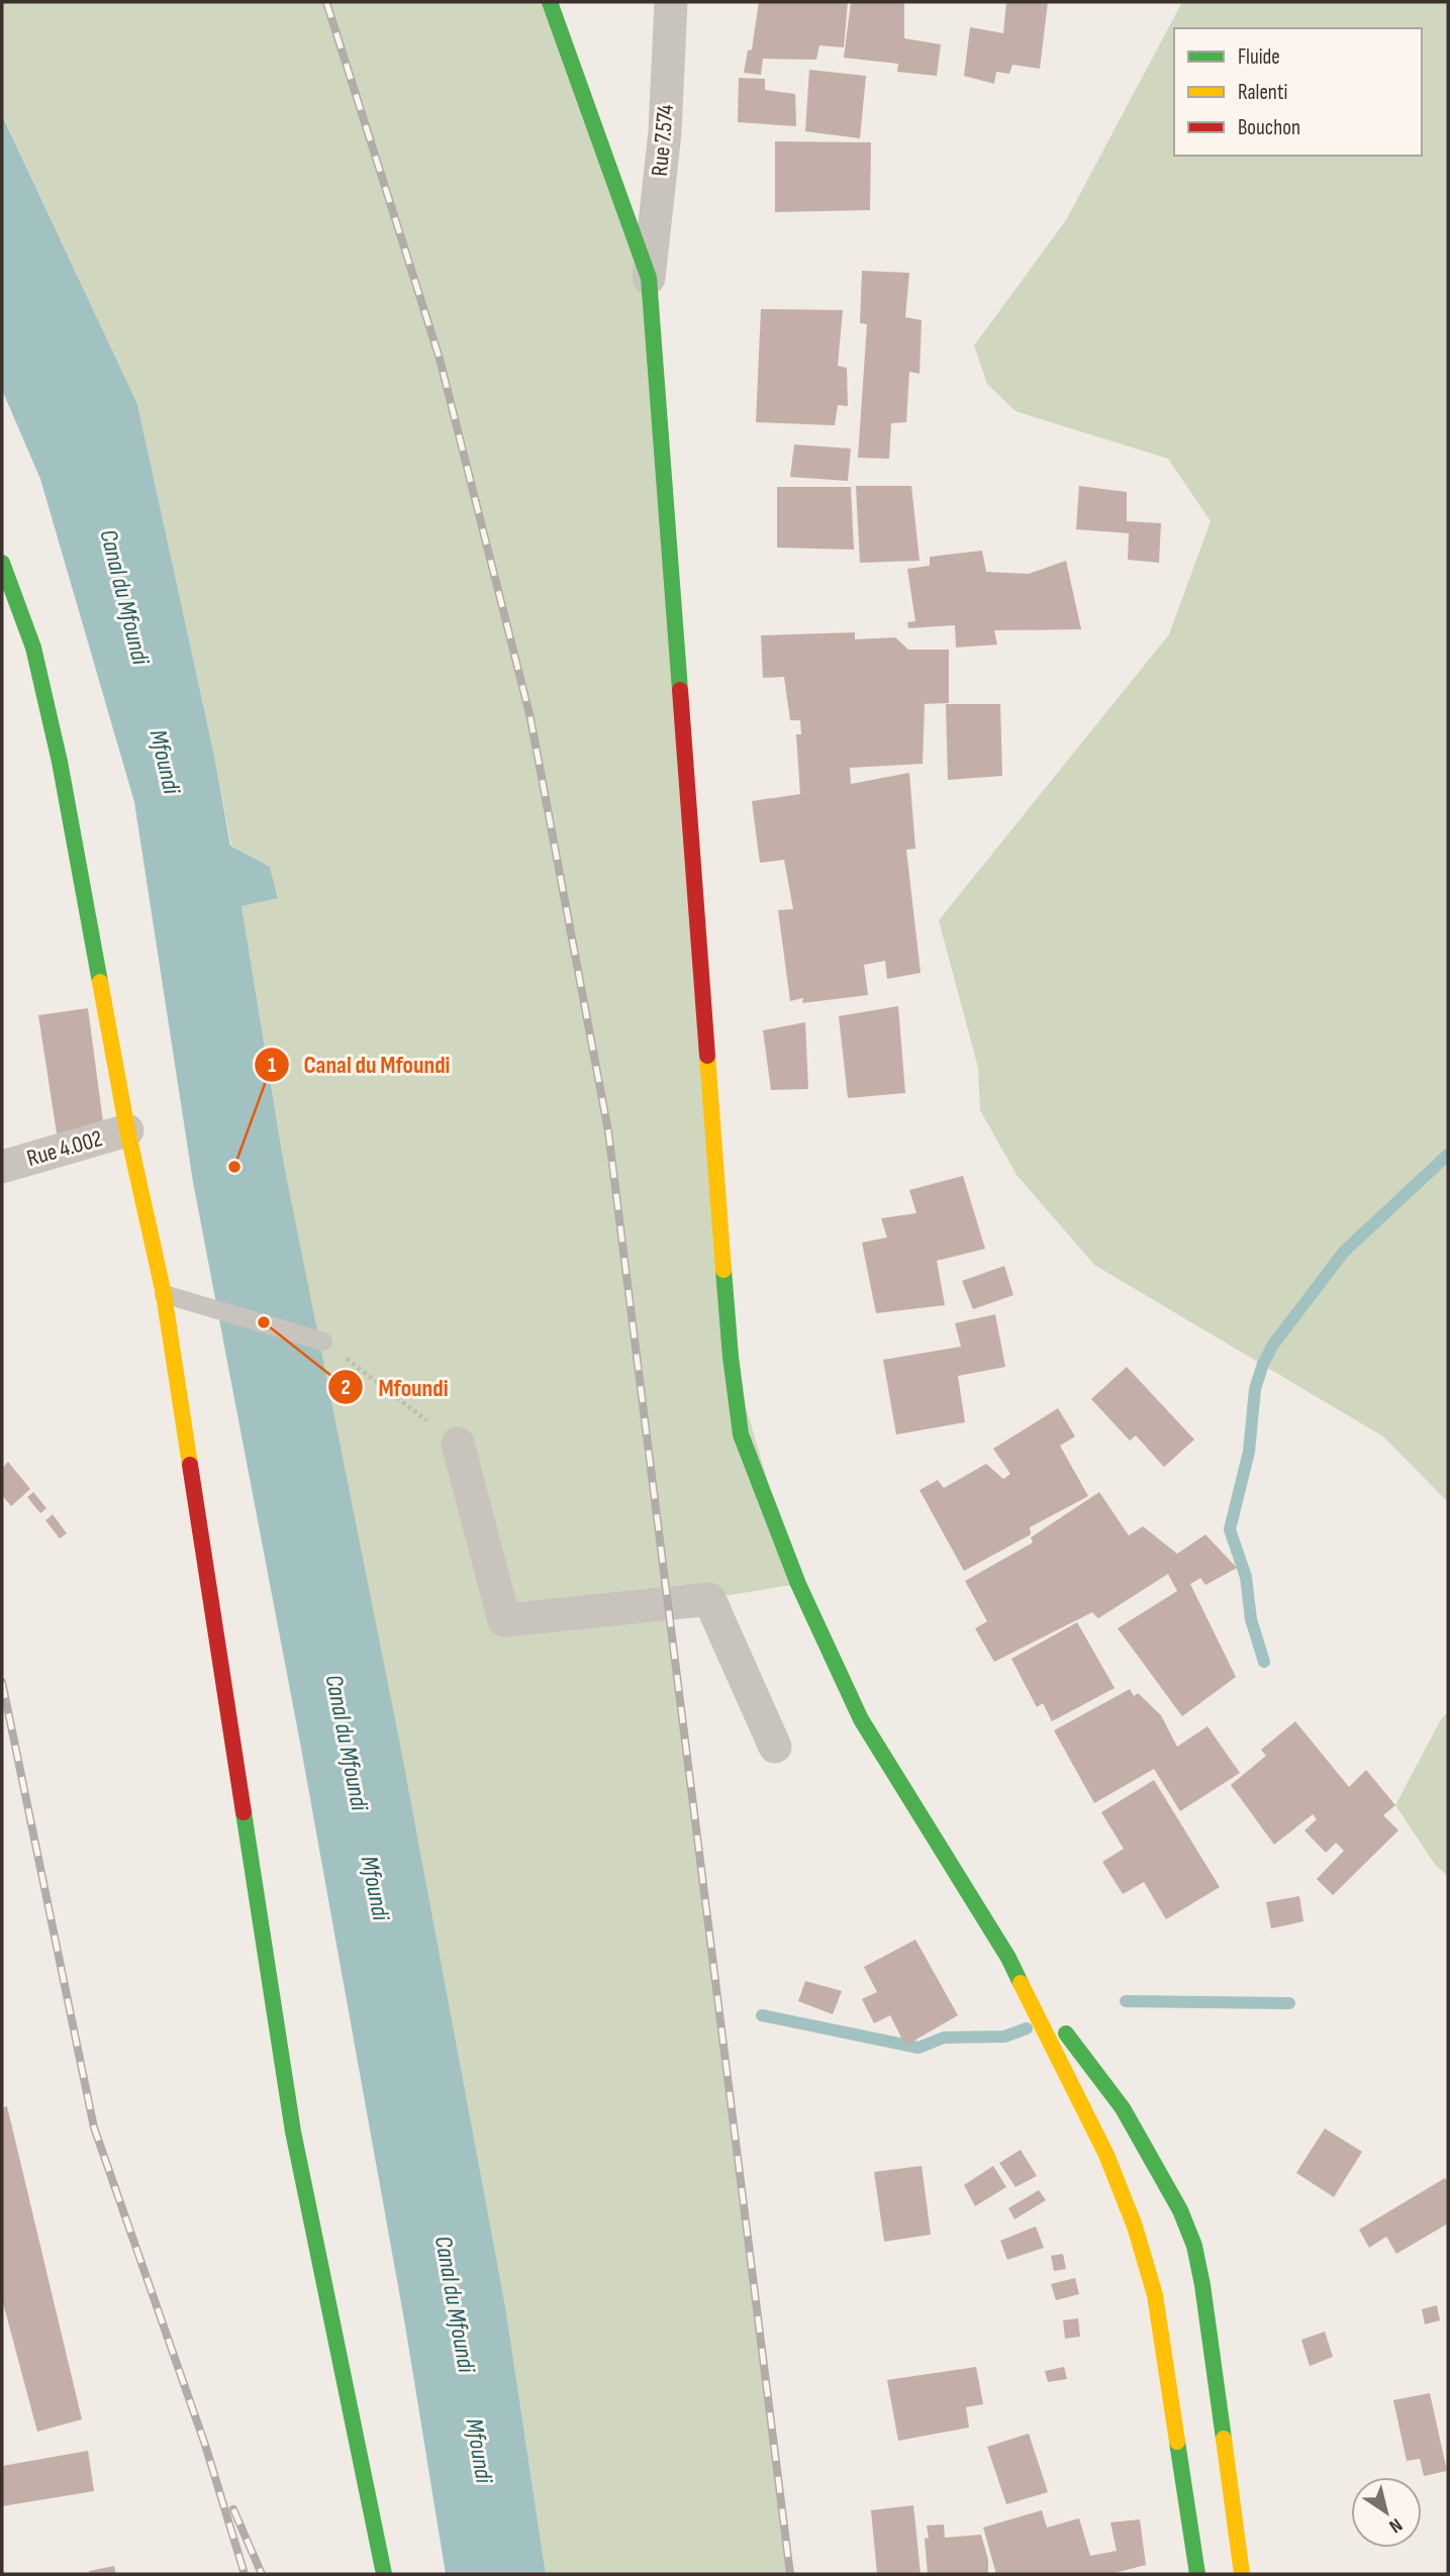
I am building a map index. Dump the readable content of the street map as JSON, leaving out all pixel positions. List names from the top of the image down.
{
  "streets": {
    "street": ["Rue 7.574", "Rue 4.002"]
  },
  "water": ["Canal du Mfoundi", "Mfoundi"],
  "places": ["Canal du Mfoundi", "Mfoundi"],
  "legend": ["Fluide", "Ralenti", "Bouchon"],
  "north": "bottom right"
}
